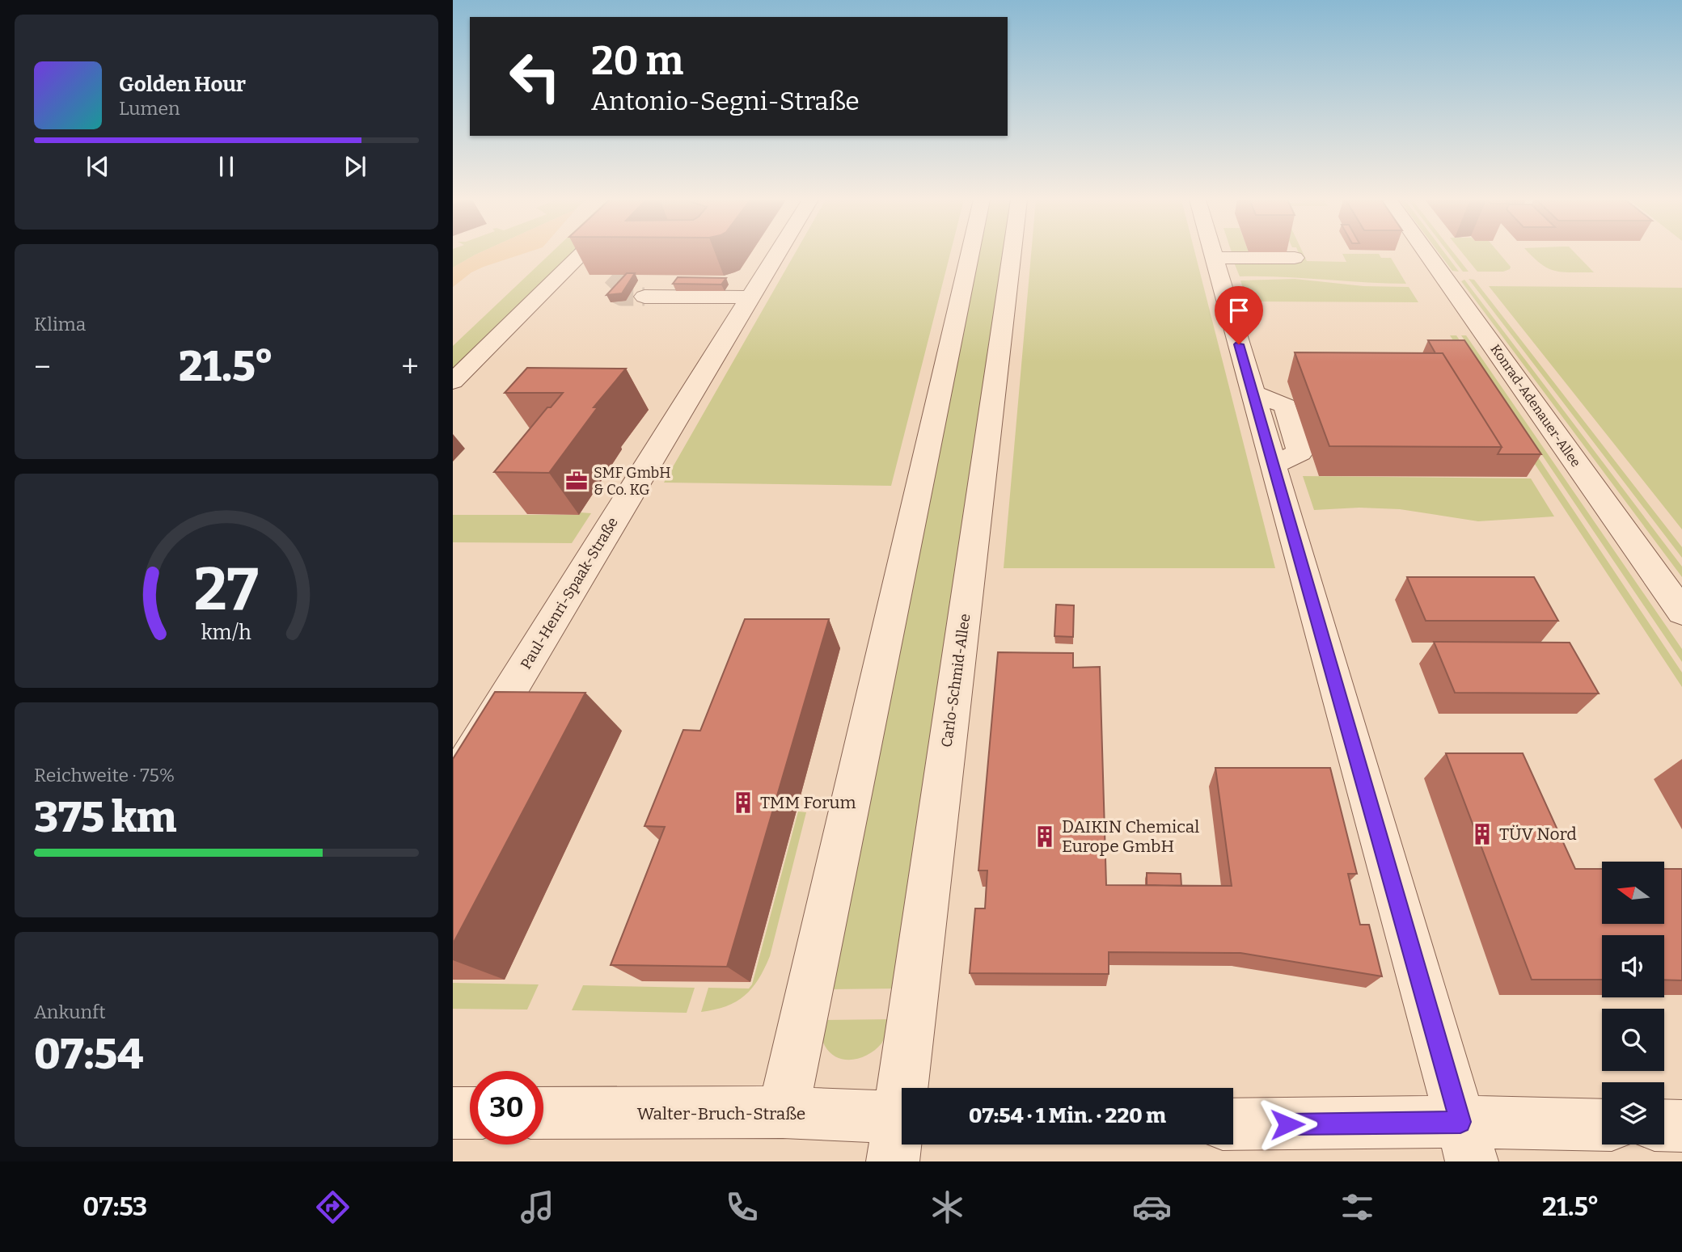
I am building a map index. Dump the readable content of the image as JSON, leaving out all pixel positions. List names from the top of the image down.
{
  "streets": {
    "street": [
      "Konrad-Adenauer-Allee",
      "Paul-Henri-Spaak-Straße",
      "Carlo-Schmid-Allee",
      "Walter-Bruch-Straße"
    ]
  },
  "crossings": [
    ["Carlo-Schmid-Allee", "Walter-Bruch-Straße"]
  ],
  "places": {
    "office": ["SMF GmbH & Co. KG"],
    "building": ["TMM Forum", "TÜV Nord", "DAIKIN Chemical Europe GmbH"]
  },
  "north": "left",
  "page": {
    "turn": ["20 m", "Antonio-Segni-Straße"],
    "song": ["Golden Hour", "Lumen"],
    "tile": [
      "Klima",
      ["Reichweite · 75%", "375 km"],
      ["Ankunft", "07:54"]
    ],
    "heat": ["−", "21.5°", "+"],
    "limit": "30",
    "trip": "07:54 · 1 Min. · 220 m",
    "tabs": ["07:53", "21.5°"],
    "gauge": ["27", "km/h"]
  }
}
